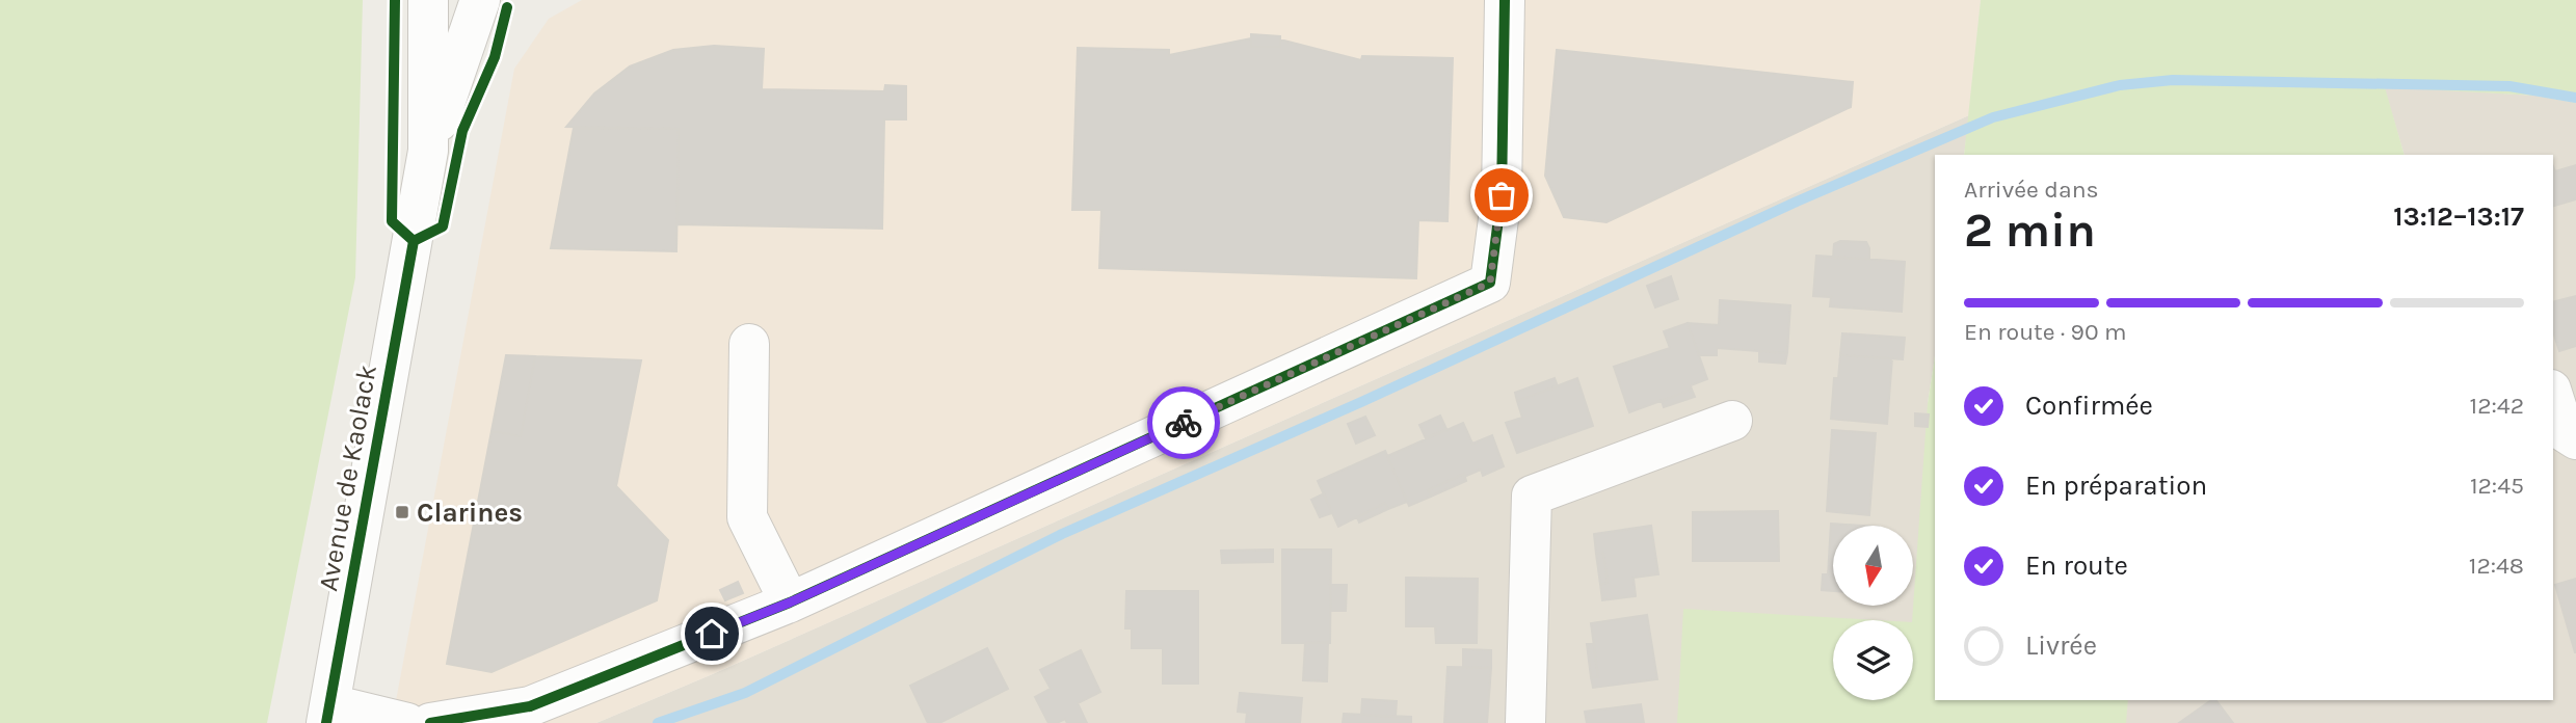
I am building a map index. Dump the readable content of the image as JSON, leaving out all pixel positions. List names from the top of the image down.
{
  "streets": {
    "street": ["Avenue de Kaolack"]
  },
  "places": {
    "transit": ["Clarines"]
  },
  "north": "bottom",
  "page": {
    "heading": ["2 min", "Arrivée dans", "13:12–13:17"],
    "bar": "En route · 90 m",
    "list": [
      ["Confirmée", "12:42"],
      ["En préparation", "12:45"],
      ["En route", "12:48"],
      "Livrée"
    ]
  }
}
